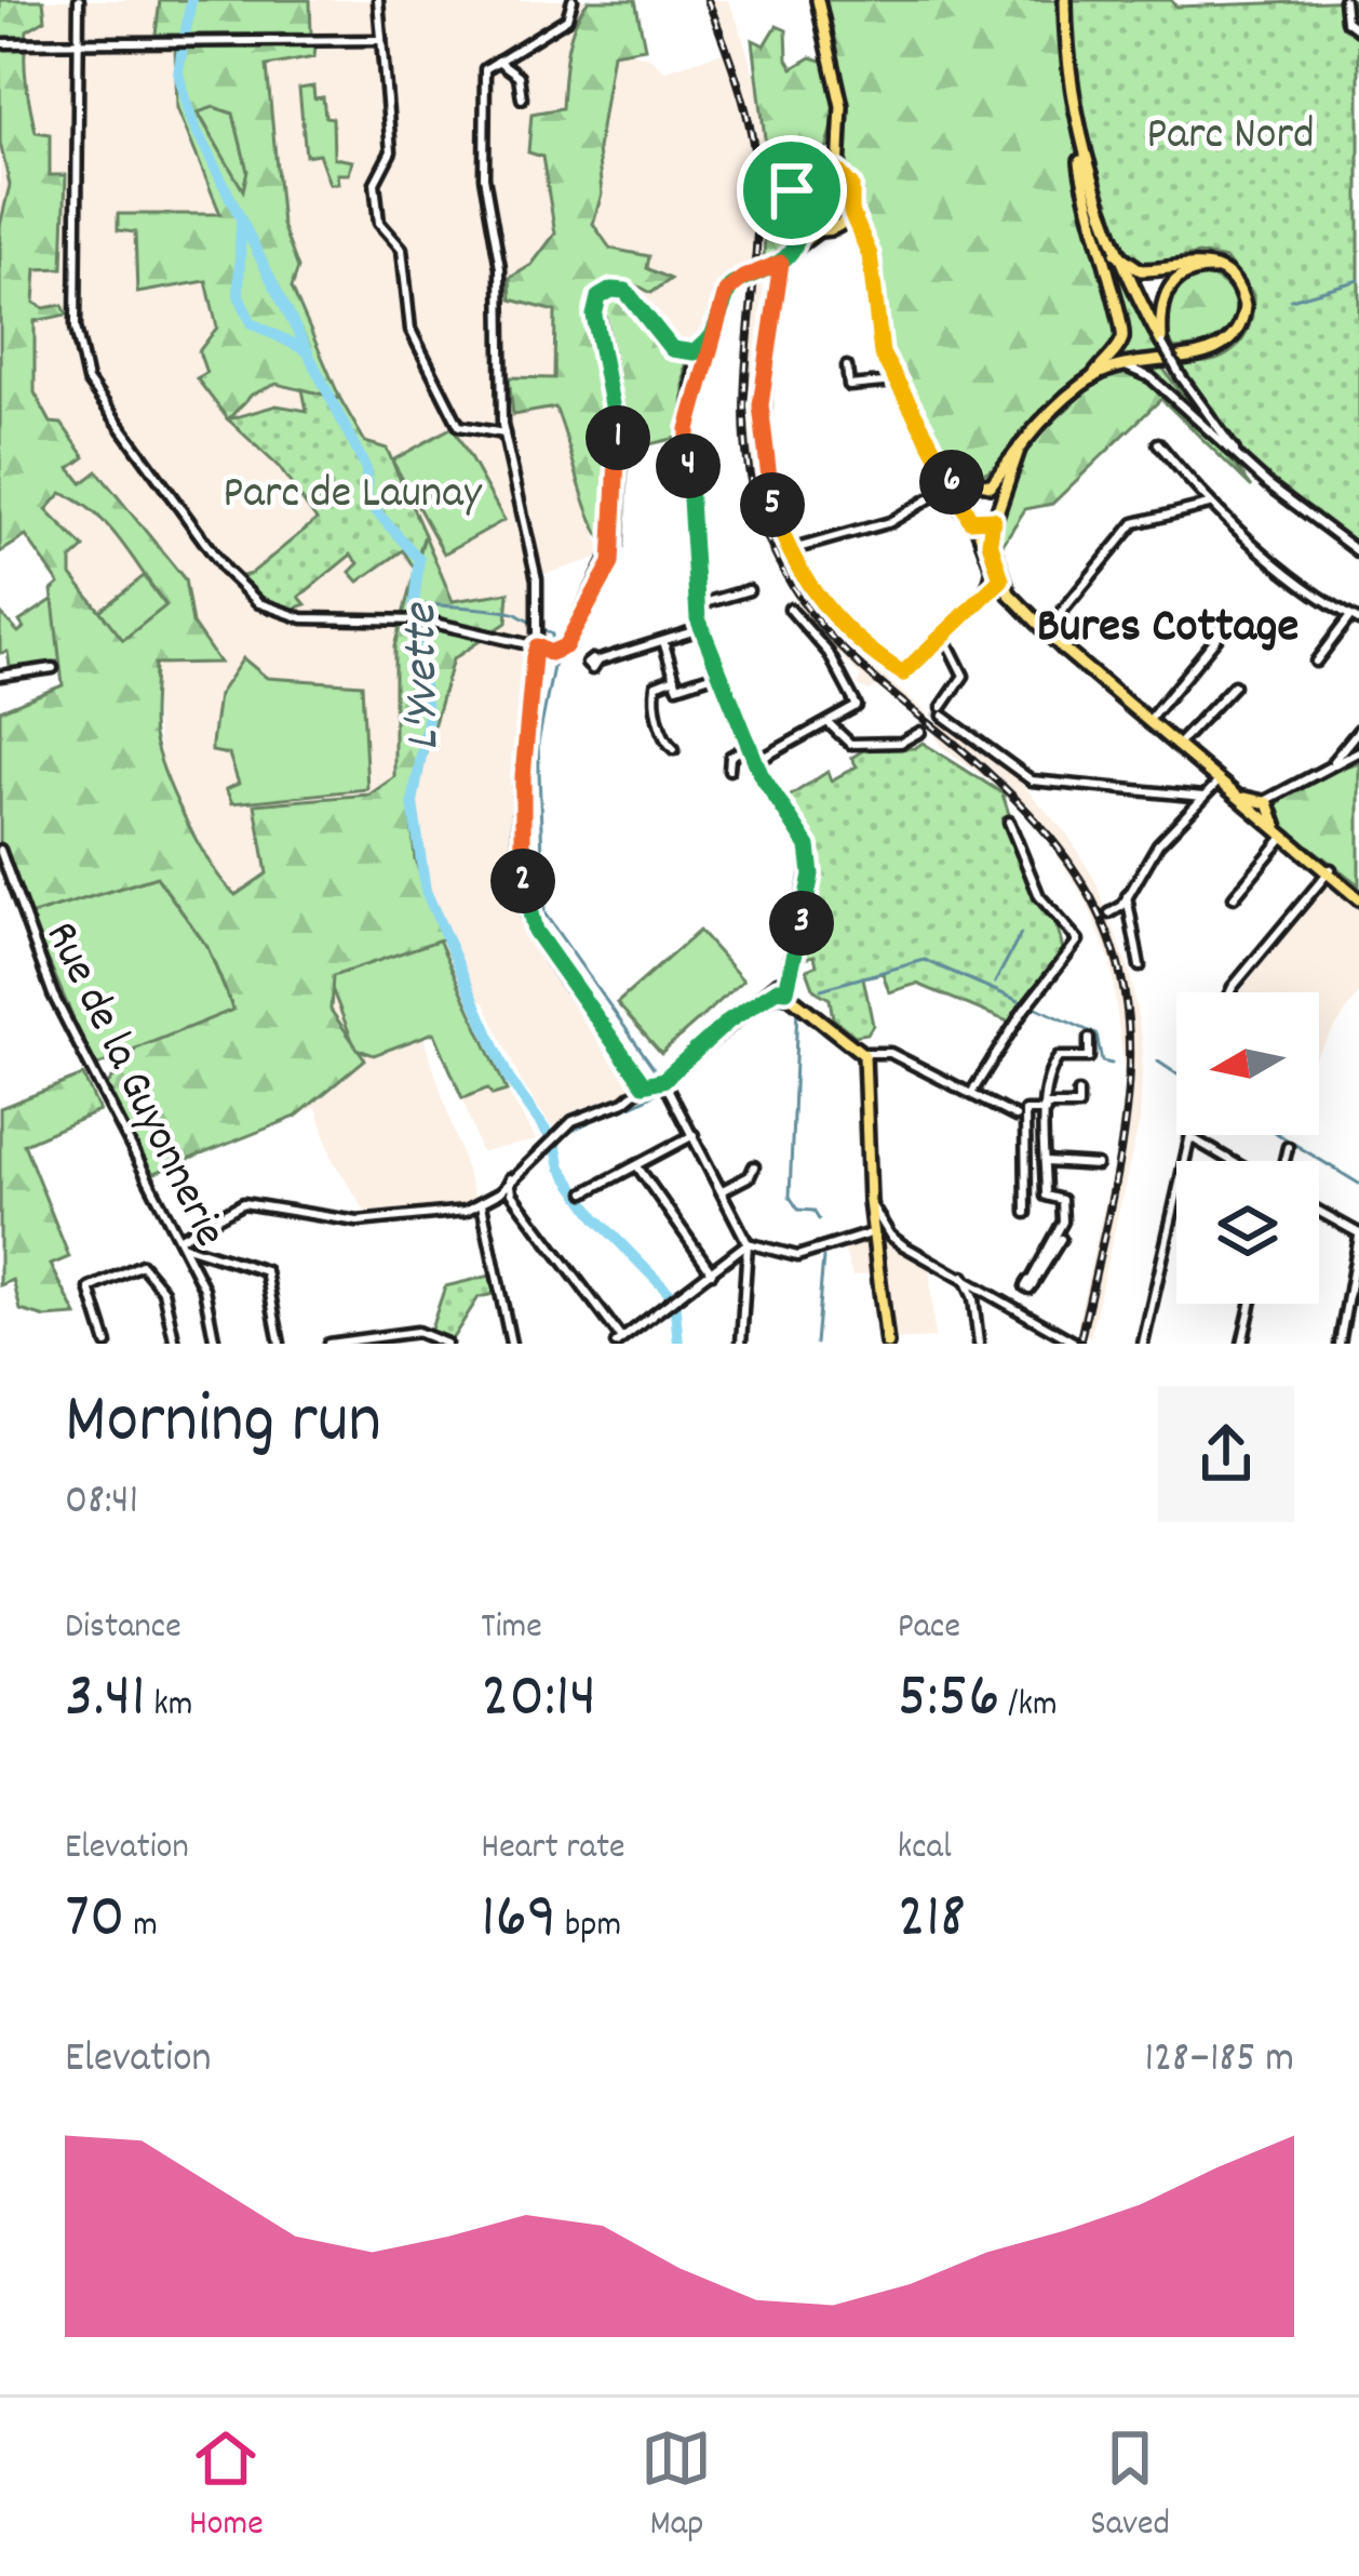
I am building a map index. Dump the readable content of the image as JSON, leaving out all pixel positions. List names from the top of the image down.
{
  "streets": {
    "street": ["Rue de la Guyonnerie"]
  },
  "districts": ["Bures Cottage"],
  "water": ["L'Yvette"],
  "parks": ["Parc Nord", "Parc de Launay"],
  "north": "left",
  "page": {
    "pins": [
      "1",
      "4",
      "6",
      "5",
      "2",
      "3"
    ],
    "heading": ["Morning run", "08:41"],
    "stats": [
      ["Distance", "3.41 km"],
      ["Time", "20:14"],
      ["Pace", "5:56 /km"],
      ["Elevation", "70 m"],
      ["Heart rate", "169 bpm"],
      ["kcal", "218"]
    ],
    "chart": ["Elevation", "128–185 m"],
    "tabs": ["Home", "Map", "Saved"]
  }
}
